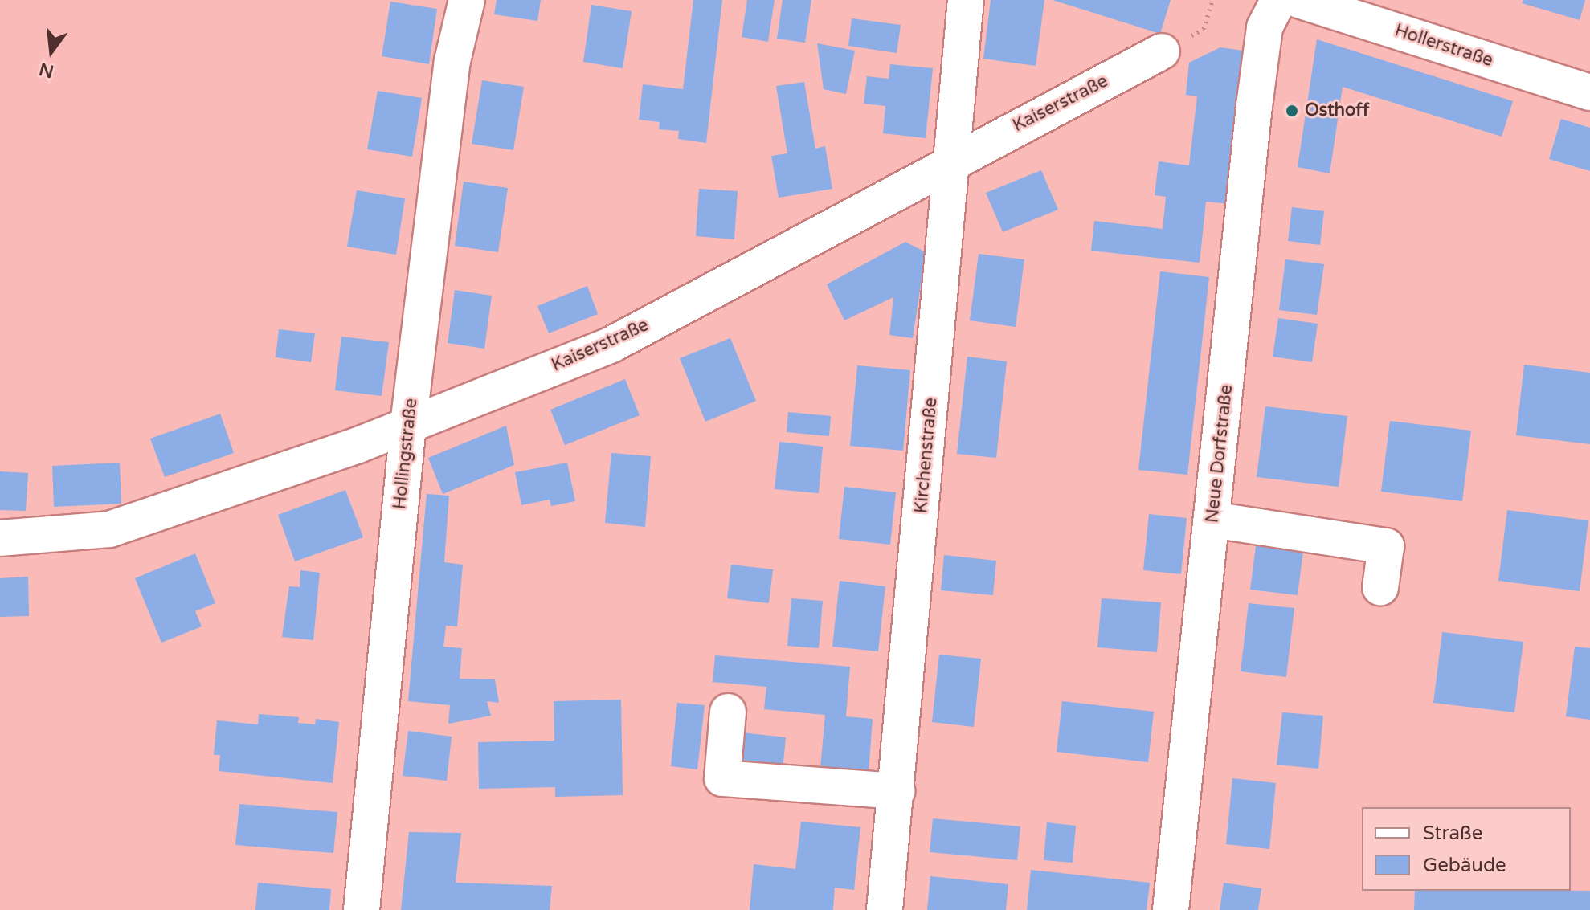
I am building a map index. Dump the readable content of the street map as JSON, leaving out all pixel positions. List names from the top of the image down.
{
  "streets": {
    "street": [
      "Hollerstraße",
      "Kaiserstraße",
      "Hollingstraße",
      "Neue Dorfstraße",
      "Kirchenstraße"
    ]
  },
  "crossings": [
    ["Kaiserstraße", "Hollingstraße"],
    ["Kaiserstraße", "Kirchenstraße"]
  ],
  "places": ["Osthoff"],
  "legend": ["Straße", "Gebäude"],
  "north": "bottom"
}
